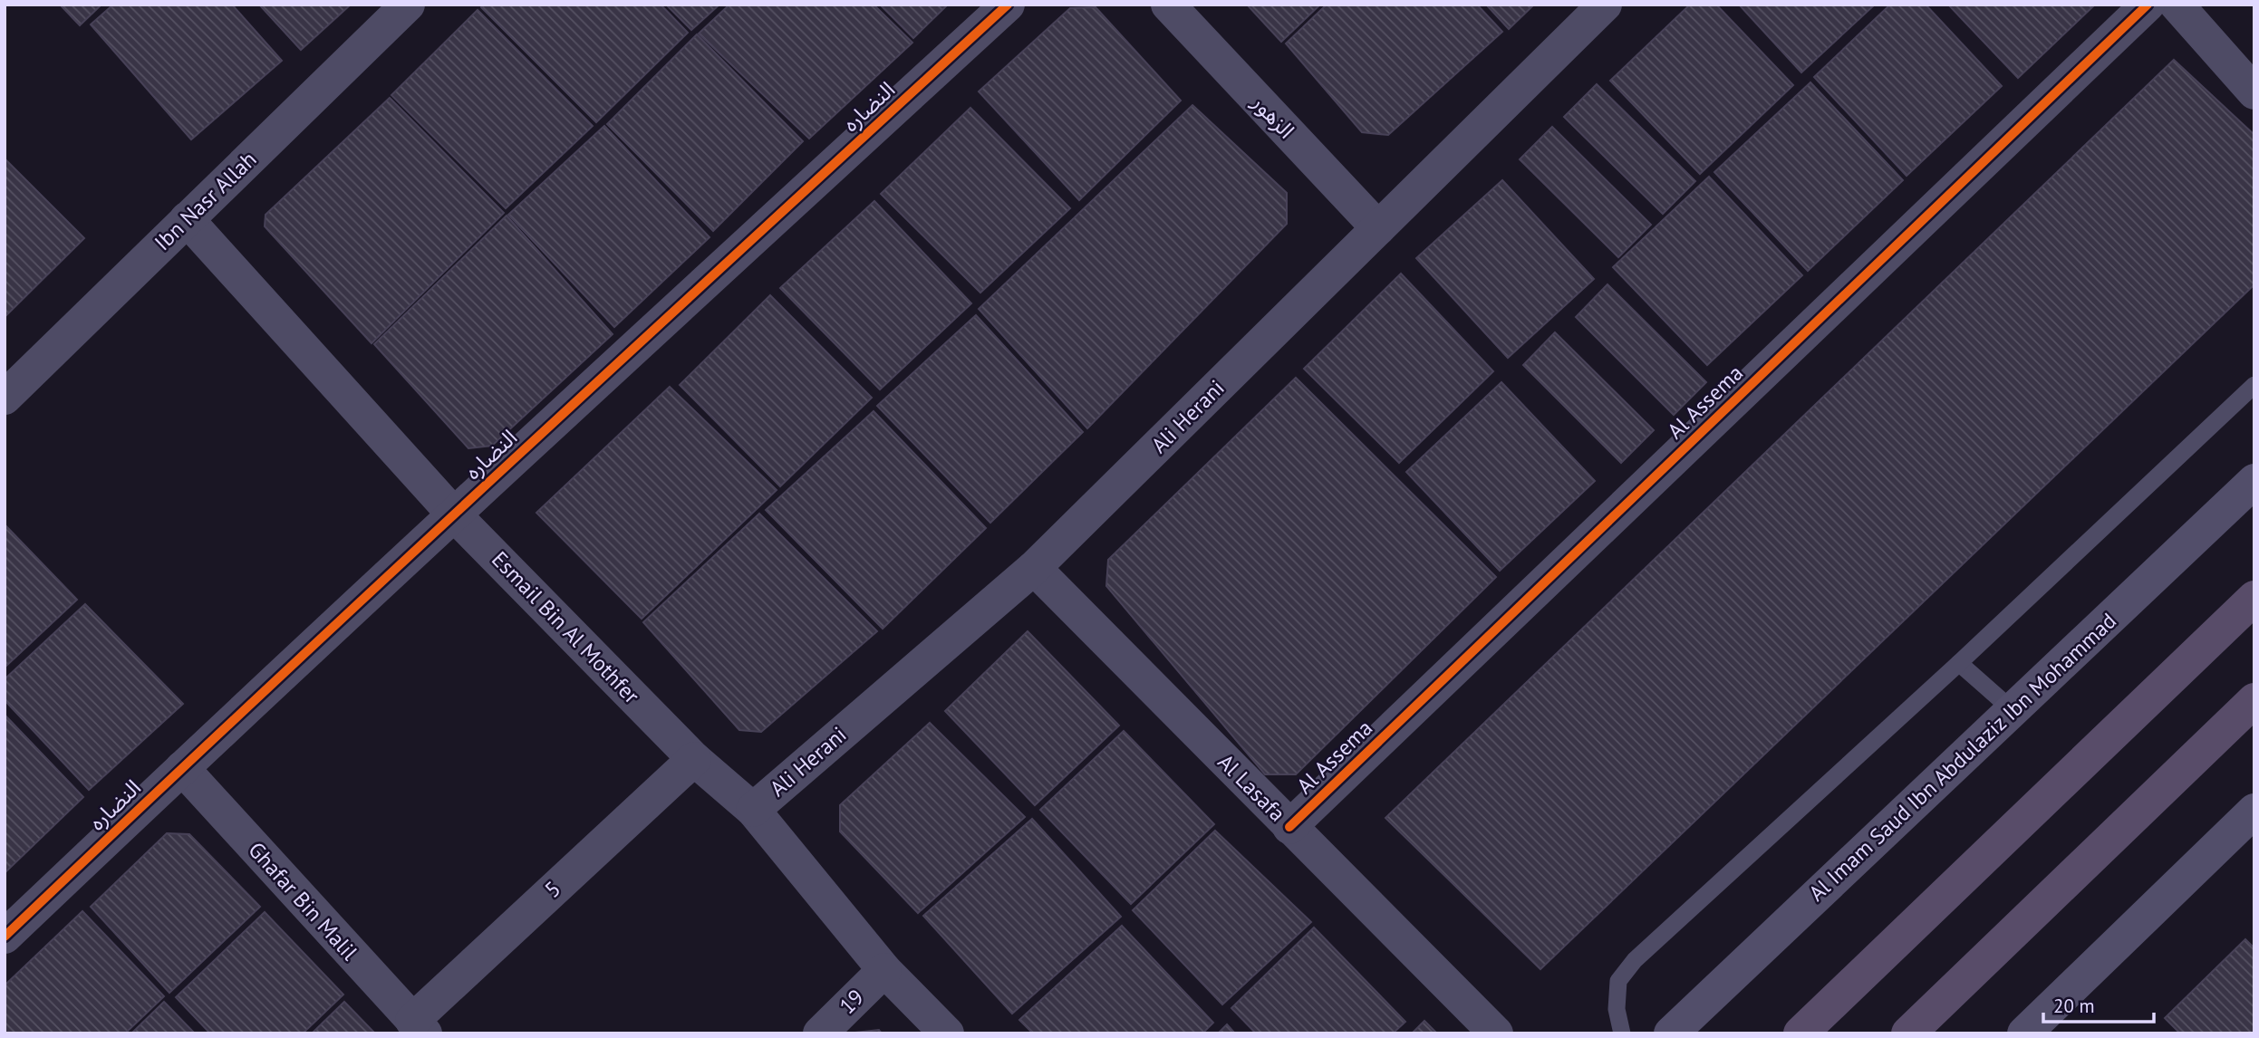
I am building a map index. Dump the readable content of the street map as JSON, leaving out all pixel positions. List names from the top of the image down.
{
  "streets": {
    "street": [
      "النضاره",
      "الزهور",
      "Ibn Nasr Allah",
      "Al Assema",
      "Ali Herani",
      "Esmail Bin Al Mothfer",
      "Al Imam Saud Ibn Abdulaziz Ibn Mohammad",
      "Al Lasafa",
      "5",
      "Ghafar Bin Malil",
      "19"
    ]
  },
  "crossings": [
    ["النضاره", "Esmail Bin Al Mothfer"],
    ["النضاره", "Ghafar Bin Malil"],
    ["الزهور", "Ali Herani"],
    ["Ibn Nasr Allah", "Esmail Bin Al Mothfer"],
    ["Al Assema", "Al Lasafa"],
    ["Ali Herani", "Esmail Bin Al Mothfer"],
    ["Ali Herani", "Al Lasafa"],
    ["Esmail Bin Al Mothfer", "5"],
    ["Esmail Bin Al Mothfer", "19"],
    ["5", "Ghafar Bin Malil"]
  ],
  "scale_bar": "20 m"
}
